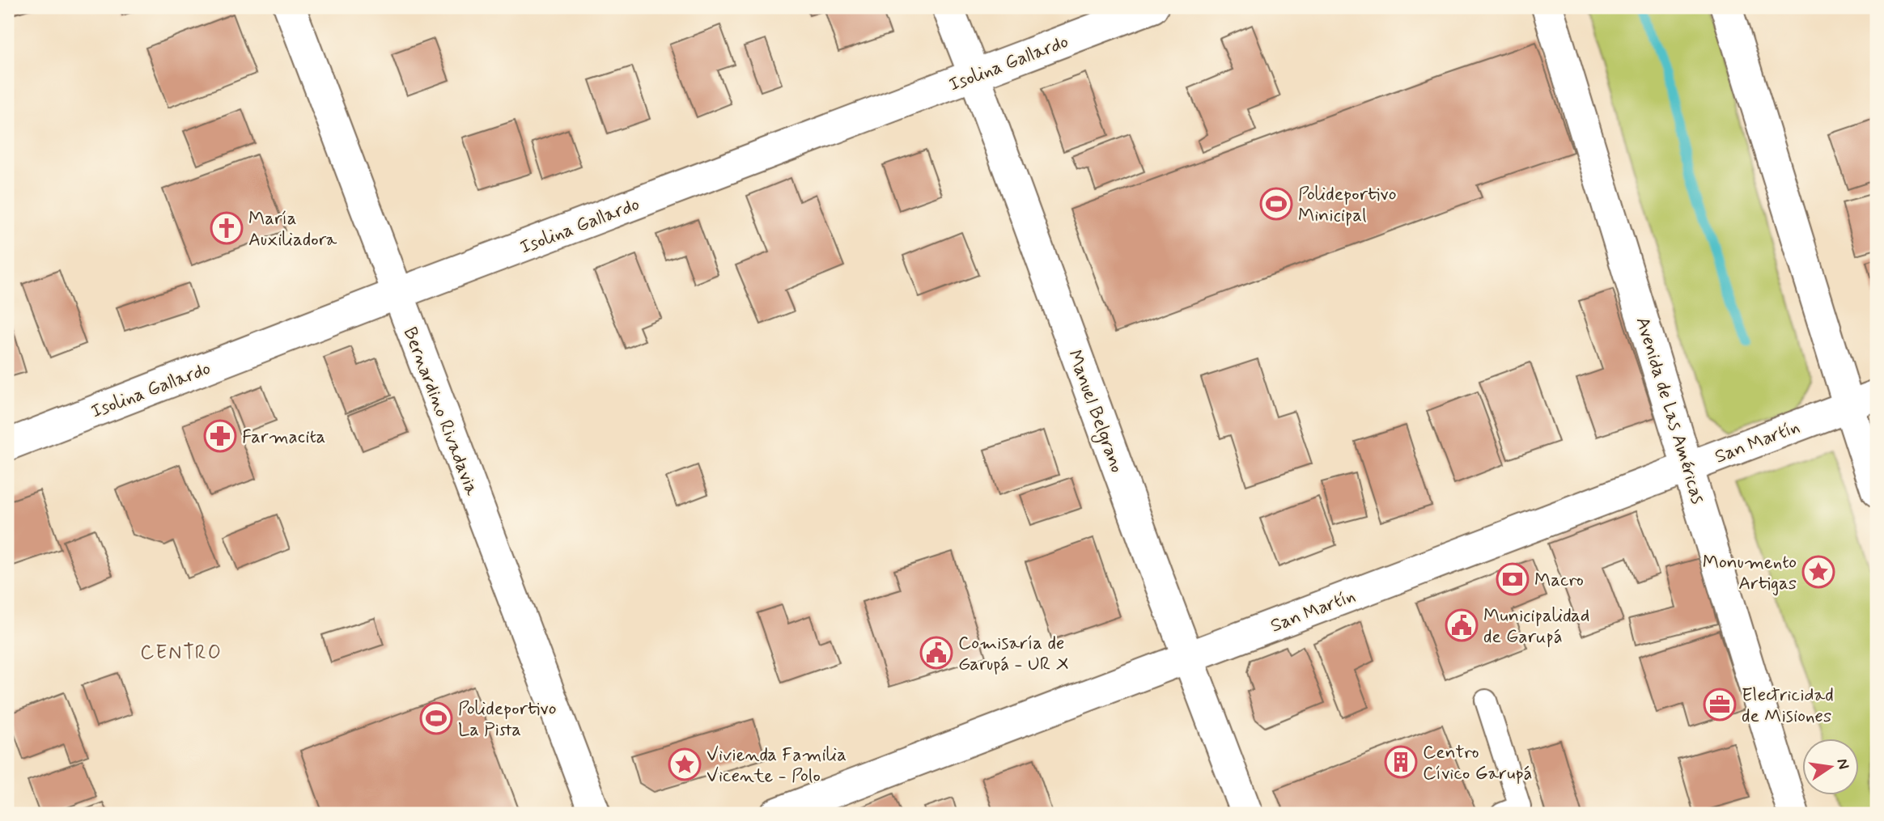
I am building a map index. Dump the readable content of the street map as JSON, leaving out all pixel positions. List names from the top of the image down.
{
  "streets": {
    "street": [
      "Isolina Gallardo",
      "Avenida de Las Américas",
      "Bernardino Rivadavia",
      "Manuel Belgrano",
      "San Martín"
    ]
  },
  "crossings": [
    ["Isolina Gallardo", "Bernardino Rivadavia"],
    ["Isolina Gallardo", "Manuel Belgrano"],
    ["Avenida de Las Américas", "San Martín"],
    ["Manuel Belgrano", "San Martín"]
  ],
  "districts": ["CENTRO"],
  "places": {
    "sports": ["Polideportivo Minicipal", "Polideportivo La Pista"],
    "church": ["María Auxiliadora"],
    "pharmacy": ["Farmacita"],
    "place": ["Monumento Artigas", "Vivienda Familia Vicente - Polo"],
    "bank": ["Macro"],
    "public building": ["Municipalidad de Garupá", "Comisaría de Garupá - UR X"],
    "office": ["Electricidad de Misiones"],
    "building": ["Centro Cívico Garupá"]
  },
  "north": "right"
}
